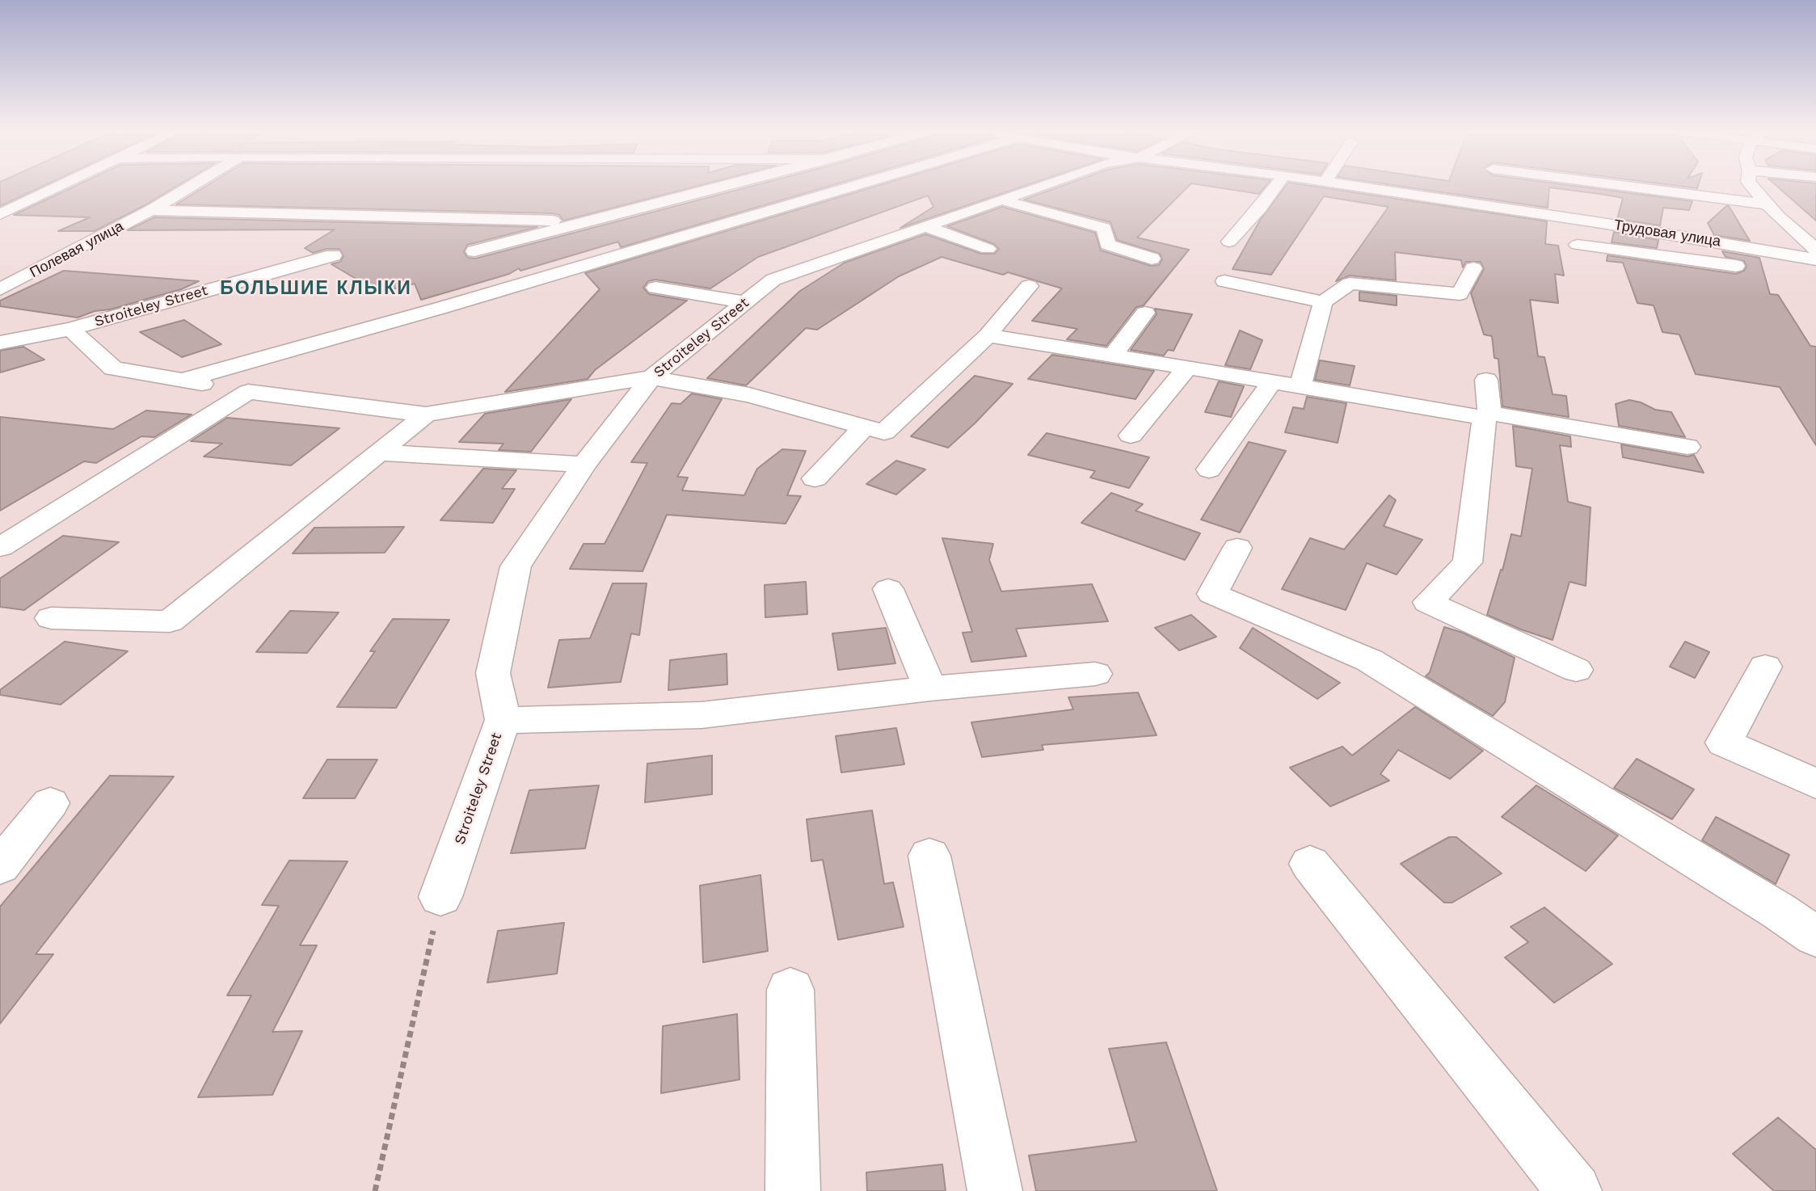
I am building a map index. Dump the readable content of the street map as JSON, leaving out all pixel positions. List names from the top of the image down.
{
  "streets": {
    "street": ["Трудовая улица", "Полевая улица", "Stroiteley Street"]
  },
  "districts": ["БОЛЬШИЕ КЛЫКИ"]
}
